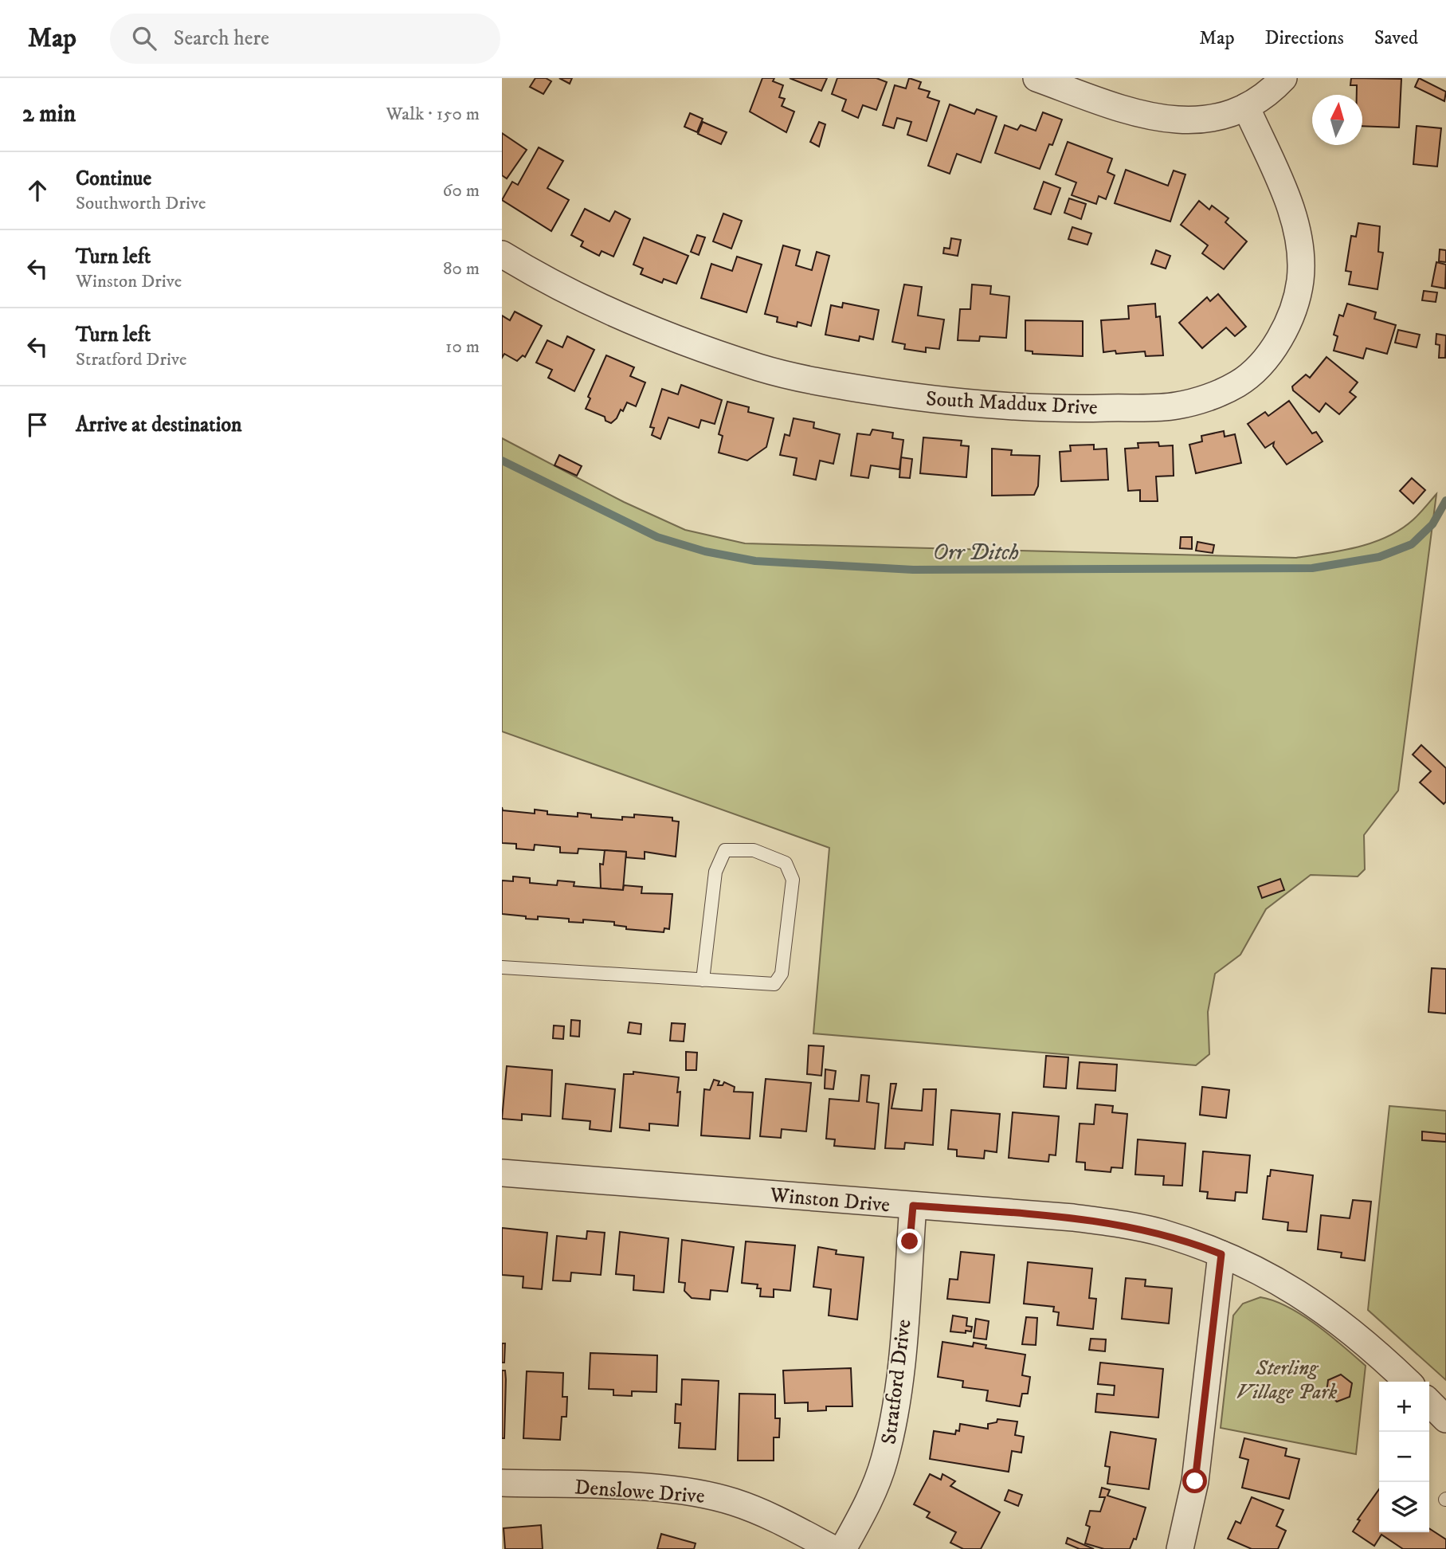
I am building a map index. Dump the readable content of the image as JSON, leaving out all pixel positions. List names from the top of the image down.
{
  "streets": {
    "street": [
      "South Maddux Drive",
      "Winston Drive",
      "Stratford Drive",
      "Denslowe Drive"
    ]
  },
  "crossings": [
    ["Winston Drive", "Stratford Drive"]
  ],
  "water": ["Orr Ditch"],
  "parks": ["Sterling Village Park"],
  "north": "top",
  "page": {
    "header": "Map",
    "search": "Search here",
    "nav": ["Map", "Directions", "Saved"],
    "heading": ["2 min", "Walk · 150 m"],
    "list": [
      ["Continue", "Southworth Drive", "60 m"],
      ["Turn left", "Winston Drive", "80 m"],
      ["Turn left", "Stratford Drive", "10 m"],
      "Arrive at destination"
    ],
    "map_buttons": ["+", "−"]
  }
}
